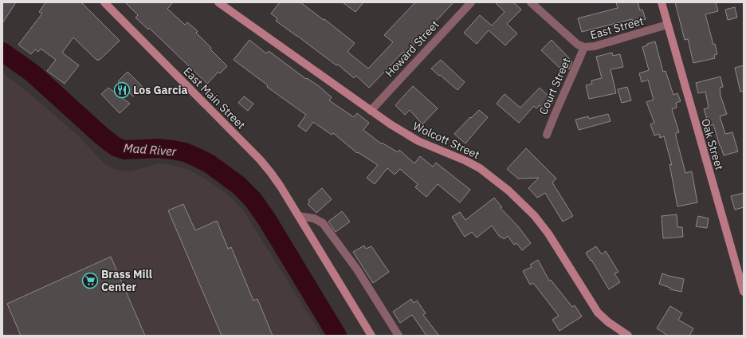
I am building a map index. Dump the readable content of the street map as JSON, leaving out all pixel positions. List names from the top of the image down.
{
  "streets": {
    "main road": ["East Main Street", "Wolcott Street", "Oak Street"],
    "street": ["East Street", "Howard Street", "Court Street"]
  },
  "crossings": [
    ["East Street", "Court Street"],
    ["East Street", "Oak Street"],
    ["Howard Street", "Wolcott Street"]
  ],
  "water": ["Mad River"],
  "places": {
    "restaurant": ["Los Garcia"],
    "supermarket": ["Brass Mill Center"]
  }
}
